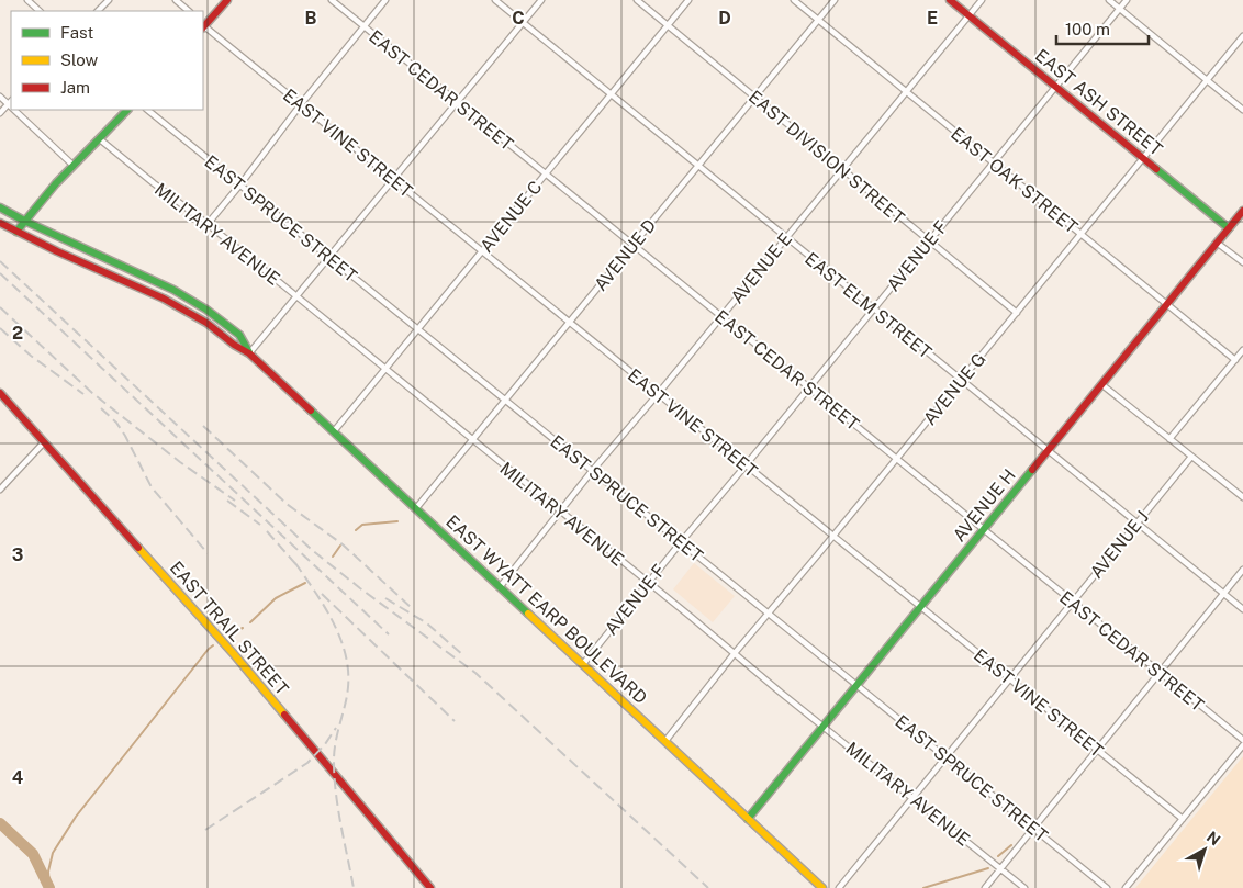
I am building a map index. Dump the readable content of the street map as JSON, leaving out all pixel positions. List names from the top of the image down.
{
  "streets": {
    "main road": [
      "EAST ASH STREET",
      "AVENUE H",
      "EAST WYATT EARP BOULEVARD",
      "EAST TRAIL STREET"
    ],
    "street": [
      "EAST CEDAR STREET",
      "EAST VINE STREET",
      "EAST DIVISION STREET",
      "EAST OAK STREET",
      "AVENUE C",
      "EAST SPRUCE STREET",
      "MILITARY AVENUE",
      "AVENUE D",
      "AVENUE F",
      "AVENUE E",
      "EAST ELM STREET",
      "AVENUE G",
      "AVENUE J"
    ]
  },
  "crossings": [
    ["EAST CEDAR STREET", "AVENUE C"],
    ["EAST CEDAR STREET", "AVENUE D"],
    ["EAST CEDAR STREET", "AVENUE F"],
    ["EAST CEDAR STREET", "AVENUE E"],
    ["EAST CEDAR STREET", "AVENUE G"],
    ["EAST CEDAR STREET", "AVENUE H"],
    ["EAST CEDAR STREET", "AVENUE J"],
    ["EAST ASH STREET", "AVENUE F"],
    ["EAST ASH STREET", "AVENUE E"],
    ["EAST ASH STREET", "AVENUE G"],
    ["EAST ASH STREET", "AVENUE H"],
    ["EAST VINE STREET", "AVENUE C"],
    ["EAST VINE STREET", "AVENUE D"],
    ["EAST VINE STREET", "AVENUE F"],
    ["EAST VINE STREET", "AVENUE E"],
    ["EAST VINE STREET", "AVENUE G"],
    ["EAST VINE STREET", "AVENUE H"],
    ["EAST VINE STREET", "AVENUE J"],
    ["EAST DIVISION STREET", "AVENUE C"],
    ["EAST DIVISION STREET", "AVENUE D"],
    ["EAST DIVISION STREET", "AVENUE F"],
    ["EAST DIVISION STREET", "AVENUE E"],
    ["EAST DIVISION STREET", "AVENUE G"],
    ["EAST OAK STREET", "AVENUE D"],
    ["EAST OAK STREET", "AVENUE F"],
    ["EAST OAK STREET", "AVENUE E"],
    ["EAST OAK STREET", "AVENUE G"],
    ["EAST OAK STREET", "AVENUE H"],
    ["AVENUE C", "EAST SPRUCE STREET"],
    ["AVENUE C", "MILITARY AVENUE"],
    ["AVENUE C", "EAST ELM STREET"],
    ["AVENUE C", "EAST WYATT EARP BOULEVARD"],
    ["EAST SPRUCE STREET", "AVENUE D"],
    ["EAST SPRUCE STREET", "AVENUE F"],
    ["EAST SPRUCE STREET", "AVENUE E"],
    ["EAST SPRUCE STREET", "AVENUE G"],
    ["EAST SPRUCE STREET", "AVENUE H"],
    ["EAST SPRUCE STREET", "AVENUE J"],
    ["MILITARY AVENUE", "AVENUE D"],
    ["MILITARY AVENUE", "AVENUE F"],
    ["MILITARY AVENUE", "AVENUE E"],
    ["MILITARY AVENUE", "AVENUE G"],
    ["MILITARY AVENUE", "AVENUE H"],
    ["MILITARY AVENUE", "AVENUE J"],
    ["AVENUE D", "EAST ELM STREET"],
    ["AVENUE D", "EAST WYATT EARP BOULEVARD"],
    ["AVENUE F", "EAST ELM STREET"],
    ["AVENUE F", "EAST WYATT EARP BOULEVARD"],
    ["AVENUE E", "EAST ELM STREET"],
    ["AVENUE E", "EAST WYATT EARP BOULEVARD"],
    ["EAST ELM STREET", "AVENUE G"],
    ["EAST ELM STREET", "AVENUE H"],
    ["EAST ELM STREET", "AVENUE J"],
    ["AVENUE G", "EAST WYATT EARP BOULEVARD"],
    ["AVENUE H", "EAST WYATT EARP BOULEVARD"]
  ],
  "legend": ["Fast", "Slow", "Jam"],
  "scale_bar": "100 m",
  "north": "top right",
  "grid": {
    "columns": [
      "B",
      "C",
      "D",
      "E"
    ],
    "rows": ["2", "3", "4"]
  }
}
